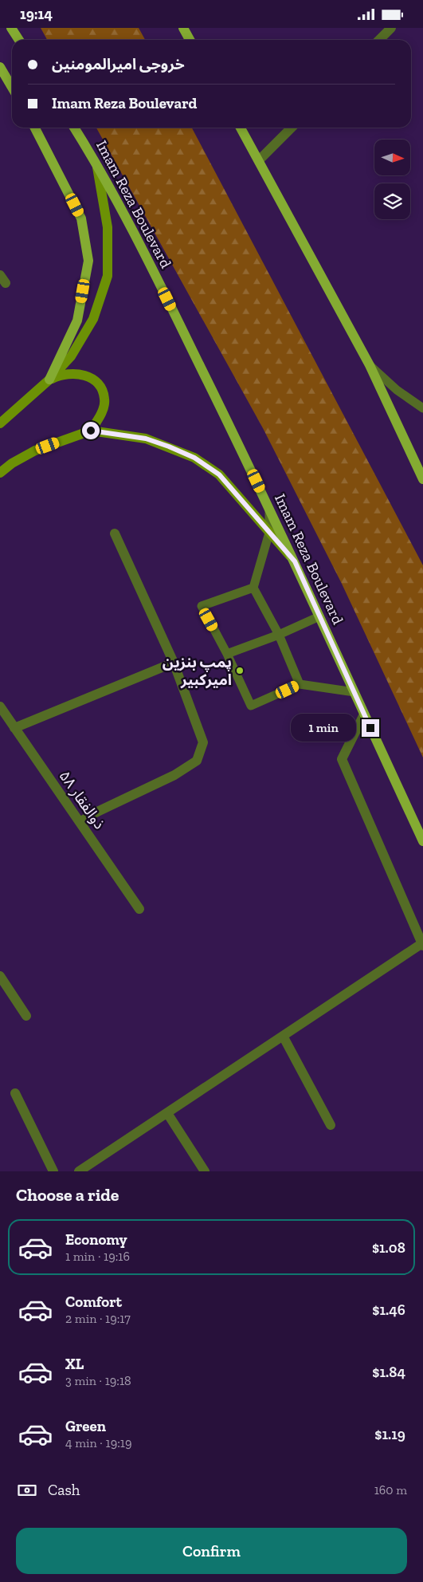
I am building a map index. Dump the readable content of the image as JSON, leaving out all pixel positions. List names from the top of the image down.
{
  "streets": {
    "main road": ["Imam Reza Boulevard"],
    "street": ["ذوالفقار ۵۸"]
  },
  "places": ["پمپ بنزین امیرکبیر"],
  "north": "right",
  "page": {
    "status": "19:14",
    "banner": ["خروجی امیرالمومنین", "Imam Reza Boulevard"],
    "bubble": "1 min",
    "heading": "Choose a ride",
    "list": [
      {
        "name": "Economy",
        "note": "1 min · 19:16",
        "value": "$1.08"
      },
      {
        "name": "Comfort",
        "note": "2 min · 19:17",
        "value": "$1.46"
      },
      {
        "name": "XL",
        "note": "3 min · 19:18",
        "value": "$1.84"
      },
      {
        "name": "Green",
        "note": "4 min · 19:19",
        "value": "$1.19"
      }
    ],
    "pay": ["Cash", "160 m"],
    "buttons": "Confirm"
  }
}
